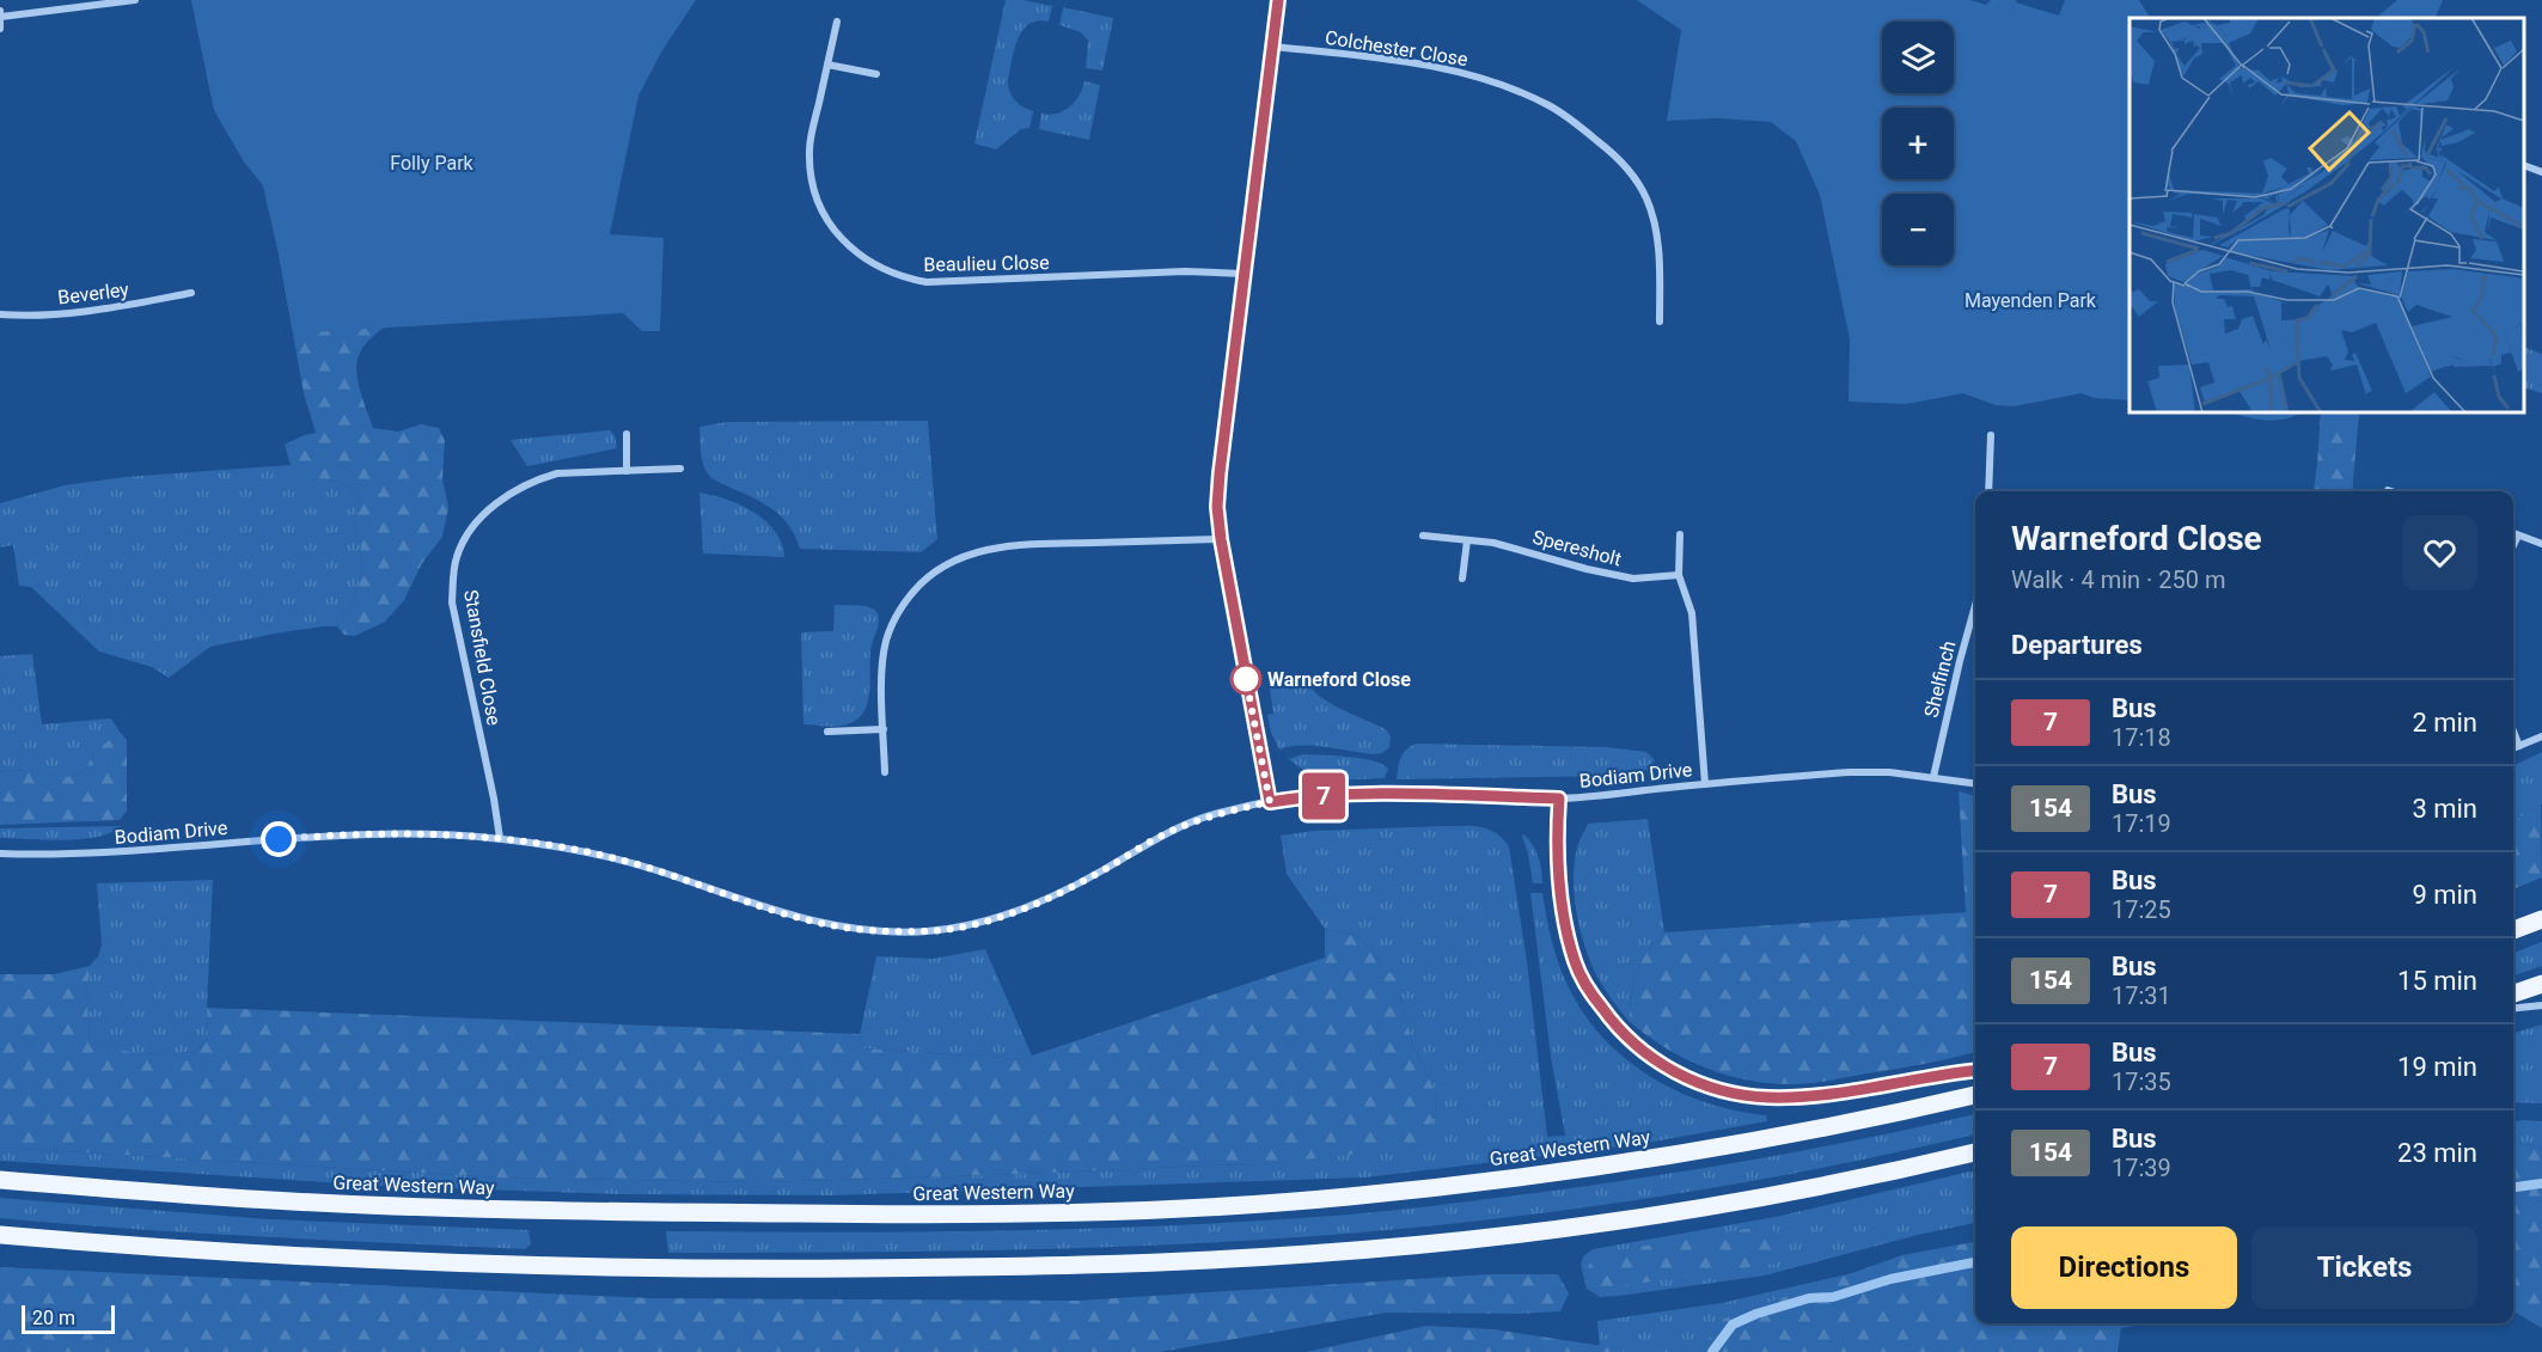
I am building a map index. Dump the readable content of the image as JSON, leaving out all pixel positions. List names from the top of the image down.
{
  "streets": {
    "main road": ["Great Western Way"],
    "street": [
      "Colchester Close",
      "Beaulieu Close",
      "Beverley",
      "Speresholt",
      "Stansfield Close",
      "Shelfinch",
      "Bodiam Drive"
    ]
  },
  "crossings": [
    ["Stansfield Close", "Bodiam Drive"],
    ["Shelfinch", "Bodiam Drive"]
  ],
  "parks": ["Folly Park", "Mayenden Park"],
  "places": ["Warneford Close"],
  "lines": ["bus line 7"],
  "scale_bar": "20 m",
  "page": {
    "on_map": "7",
    "map_buttons": ["+", "−"],
    "heading": [
      ["Warneford Close", "Walk · 4 min · 250 m"],
      "Departures"
    ],
    "list": [
      {
        "mark": "7",
        "name": "Bus",
        "note": "17:18",
        "value": "2 min"
      },
      {
        "mark": "154",
        "name": "Bus",
        "note": "17:19",
        "value": "3 min"
      },
      {
        "mark": "7",
        "name": "Bus",
        "note": "17:25",
        "value": "9 min"
      },
      {
        "mark": "154",
        "name": "Bus",
        "note": "17:31",
        "value": "15 min"
      },
      {
        "mark": "7",
        "name": "Bus",
        "note": "17:35",
        "value": "19 min"
      },
      {
        "mark": "154",
        "name": "Bus",
        "note": "17:39",
        "value": "23 min"
      }
    ],
    "buttons": ["Directions", "Tickets"],
    "scale": "20 m"
  }
}
